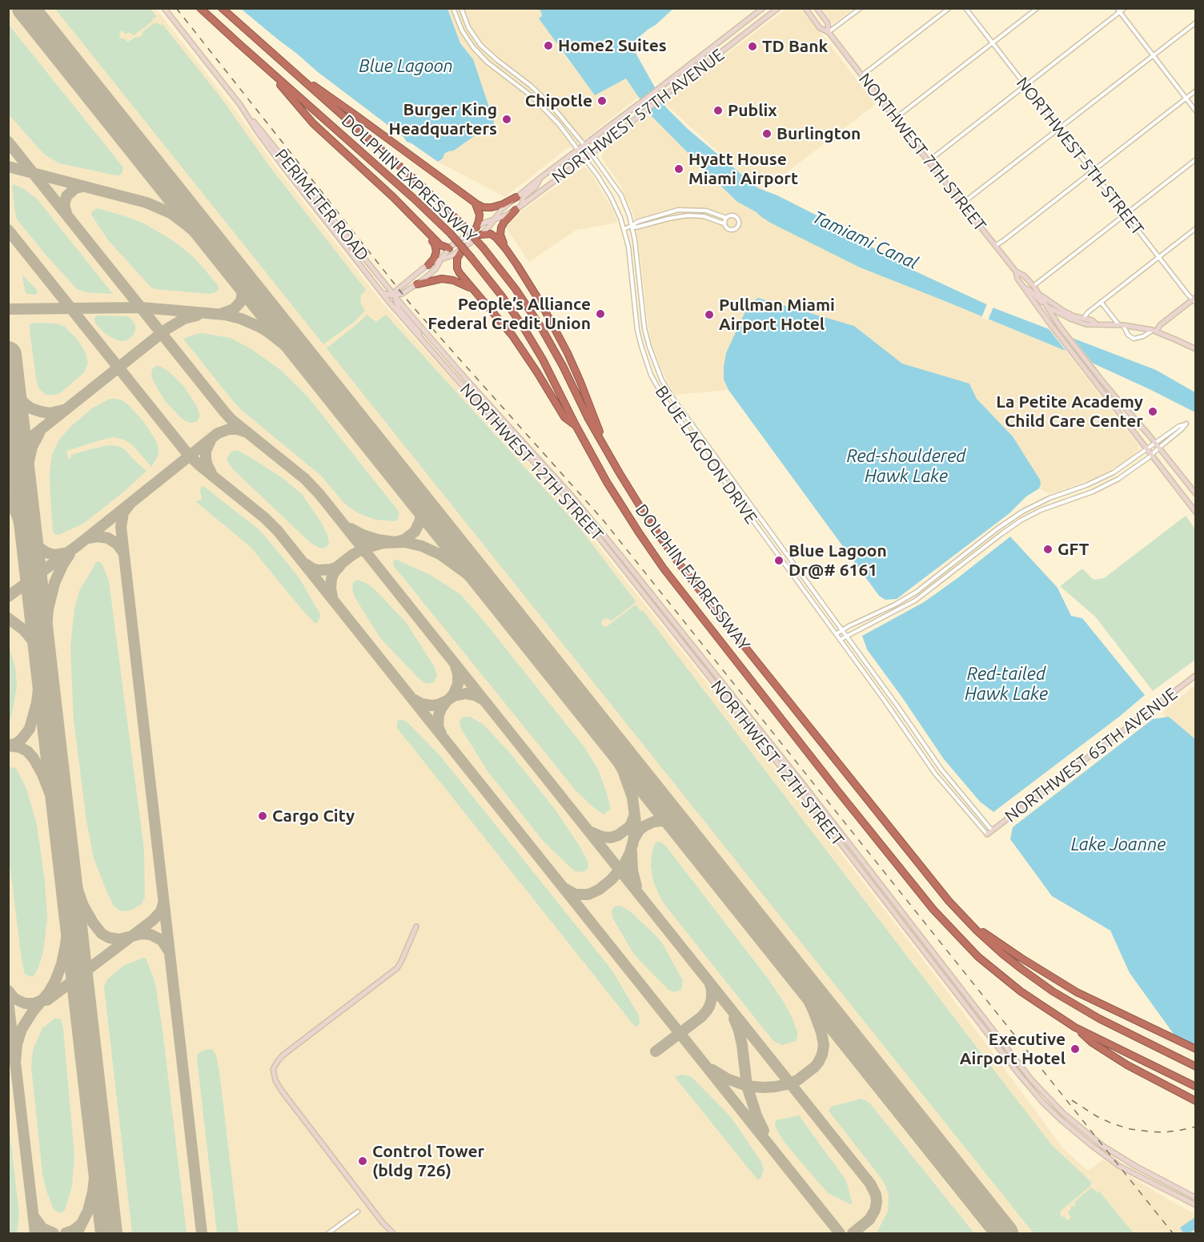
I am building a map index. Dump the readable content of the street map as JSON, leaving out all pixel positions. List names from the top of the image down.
{
  "streets": {
    "highway": ["DOLPHIN EXPRESSWAY"],
    "main road": [
      "NORTHWEST 57TH AVENUE",
      "NORTHWEST 7TH STREET",
      "PERIMETER ROAD",
      "NORTHWEST 12TH STREET",
      "NORTHWEST 65TH AVENUE"
    ],
    "street": ["NORTHWEST 5TH STREET", "BLUE LAGOON DRIVE"]
  },
  "crossings": [
    ["NORTHWEST 57TH AVENUE", "PERIMETER ROAD"],
    ["NORTHWEST 57TH AVENUE", "BLUE LAGOON DRIVE"],
    ["NORTHWEST 57TH AVENUE", "NORTHWEST 12TH STREET"],
    ["PERIMETER ROAD", "NORTHWEST 12TH STREET"],
    ["BLUE LAGOON DRIVE", "NORTHWEST 65TH AVENUE"]
  ],
  "water": [
    "Blue Lagoon",
    "Tamiami Canal",
    "Red-shouldered Hawk Lake",
    "Red-tailed Hawk Lake",
    "Lake Joanne"
  ],
  "places": [
    "Home2 Suites",
    "TD Bank",
    "Chipotle",
    "Publix",
    "Burger King Headquarters",
    "Burlington",
    "Hyatt House Miami Airport",
    "People’s Alliance Federal Credit Union",
    "Pullman Miami Airport Hotel",
    "La Petite Academy Child Care Center",
    "GFT",
    "Blue Lagoon Dr@# 6161",
    "Cargo City",
    "Executive Airport Hotel",
    "Control Tower (bldg 726)"
  ]
}
